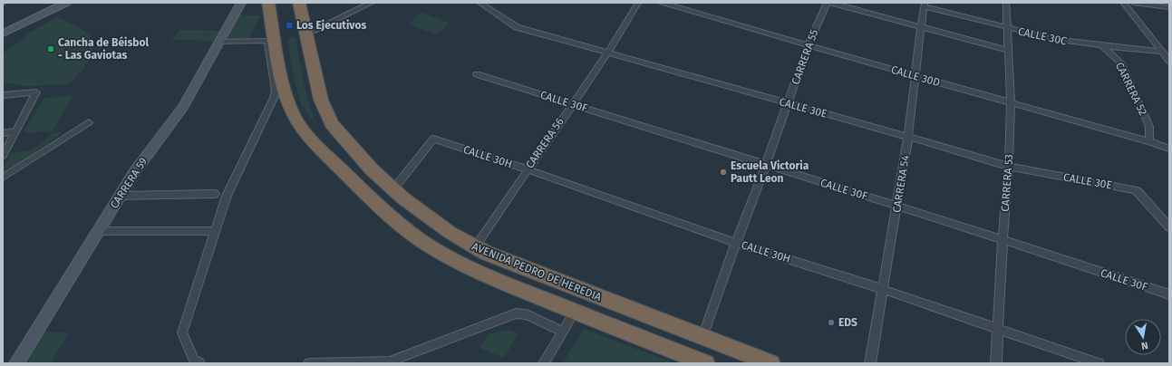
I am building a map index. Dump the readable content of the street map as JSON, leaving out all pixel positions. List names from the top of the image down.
{
  "streets": {
    "highway": ["AVENIDA PEDRO DE HEREDIA"],
    "street": [
      "CALLE 30C",
      "CARRERA 55",
      "CALLE 30D",
      "CARRERA 52",
      "CALLE 30F",
      "CALLE 30E",
      "CARRERA 56",
      "CALLE 30H",
      "CARRERA 59",
      "CARRERA 53",
      "CARRERA 54"
    ]
  },
  "crossings": [
    ["CALLE 30C", "CARRERA 52"],
    ["CALLE 30C", "CARRERA 53"],
    ["CALLE 30C", "CARRERA 54"],
    ["CARRERA 55", "CALLE 30D"],
    ["CARRERA 55", "CALLE 30F"],
    ["CARRERA 55", "CALLE 30E"],
    ["CARRERA 55", "CALLE 30H"],
    ["CARRERA 55", "AVENIDA PEDRO DE HEREDIA"],
    ["CALLE 30D", "CARRERA 52"],
    ["CALLE 30D", "CARRERA 53"],
    ["CALLE 30D", "CARRERA 54"],
    ["CALLE 30F", "CARRERA 56"],
    ["CALLE 30F", "CARRERA 53"],
    ["CALLE 30F", "CARRERA 54"],
    ["CALLE 30E", "CARRERA 56"],
    ["CALLE 30E", "CARRERA 53"],
    ["CALLE 30E", "CARRERA 54"],
    ["CARRERA 56", "CALLE 30H"],
    ["CARRERA 56", "AVENIDA PEDRO DE HEREDIA"],
    ["CALLE 30H", "CARRERA 53"],
    ["CALLE 30H", "CARRERA 54"],
    ["CALLE 30H", "AVENIDA PEDRO DE HEREDIA"]
  ],
  "places": {
    "transit": ["Los Ejecutivos"],
    "other": ["Cancha de Béisbol - Las Gaviotas", "Escuela Victoria Pautt Leon", "EDS"]
  },
  "north": "bottom"
}
